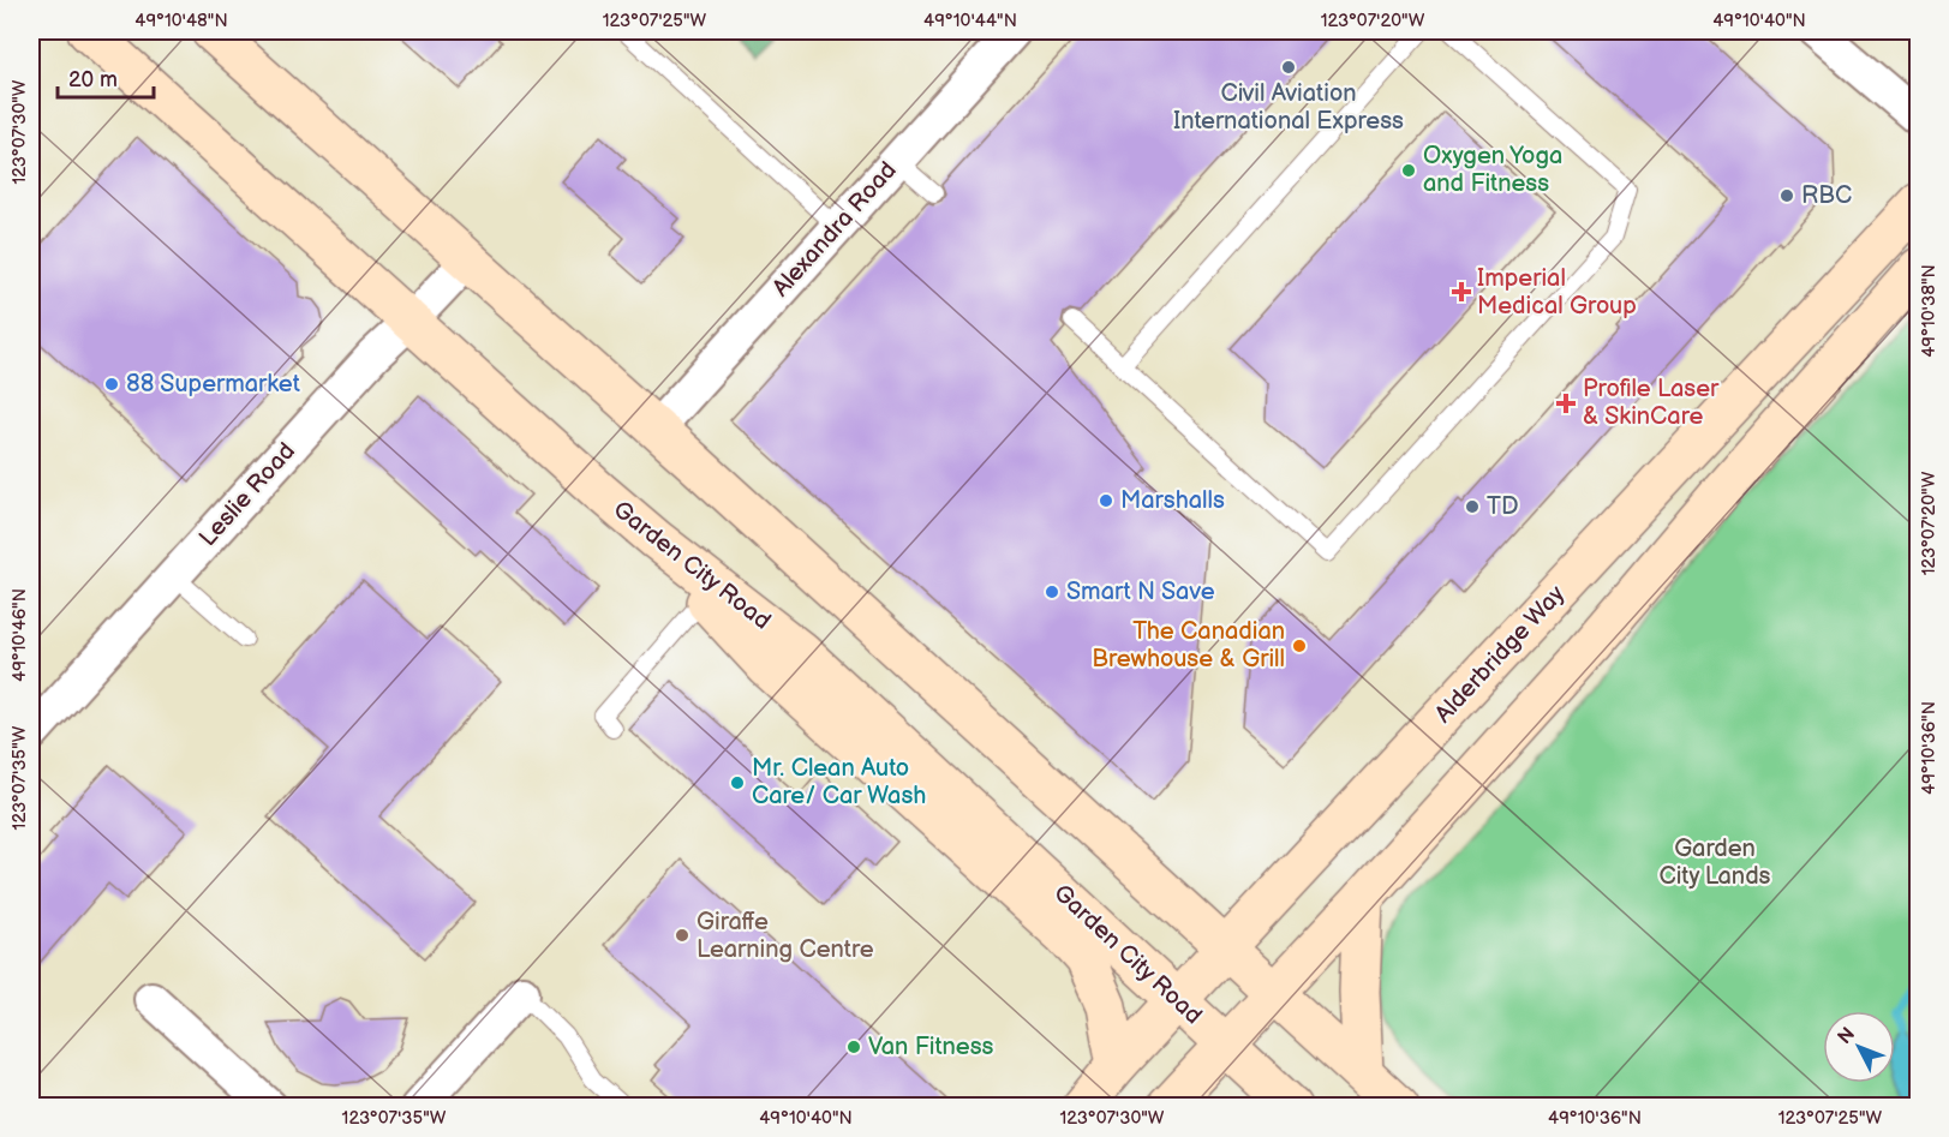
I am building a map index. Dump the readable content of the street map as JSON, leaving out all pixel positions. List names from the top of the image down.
{
  "streets": {
    "main road": ["Garden City Road", "Alderbridge Way"],
    "street": ["Alexandra Road", "Leslie Road"]
  },
  "crossings": [
    ["Leslie Road", "Garden City Road"],
    ["Garden City Road", "Alderbridge Way"]
  ],
  "parks": ["Garden City Lands"],
  "places": {
    "other": [
      "Civil Aviation International Express",
      "Oxygen Yoga and Fitness",
      "RBC",
      "88 Supermarket",
      "Marshalls",
      "TD",
      "Smart N Save",
      "The Canadian Brewhouse & Grill",
      "Mr. Clean Auto Care/ Car Wash",
      "Giraffe Learning Centre",
      "Van Fitness"
    ],
    "health": ["Imperial Medical Group", "Profile Laser & SkinCare"]
  },
  "scale_bar": "20 m",
  "north": "top left",
  "coordinates": [
    "49°10'48\"N",
    "123°07'25\"W",
    "49°10'44\"N",
    "123°07'20\"W",
    "49°10'40\"N",
    "123°07'30\"W",
    "49°10'38\"N",
    "49°10'46\"N",
    "49°10'36\"N",
    "123°07'35\"W"
  ]
}
